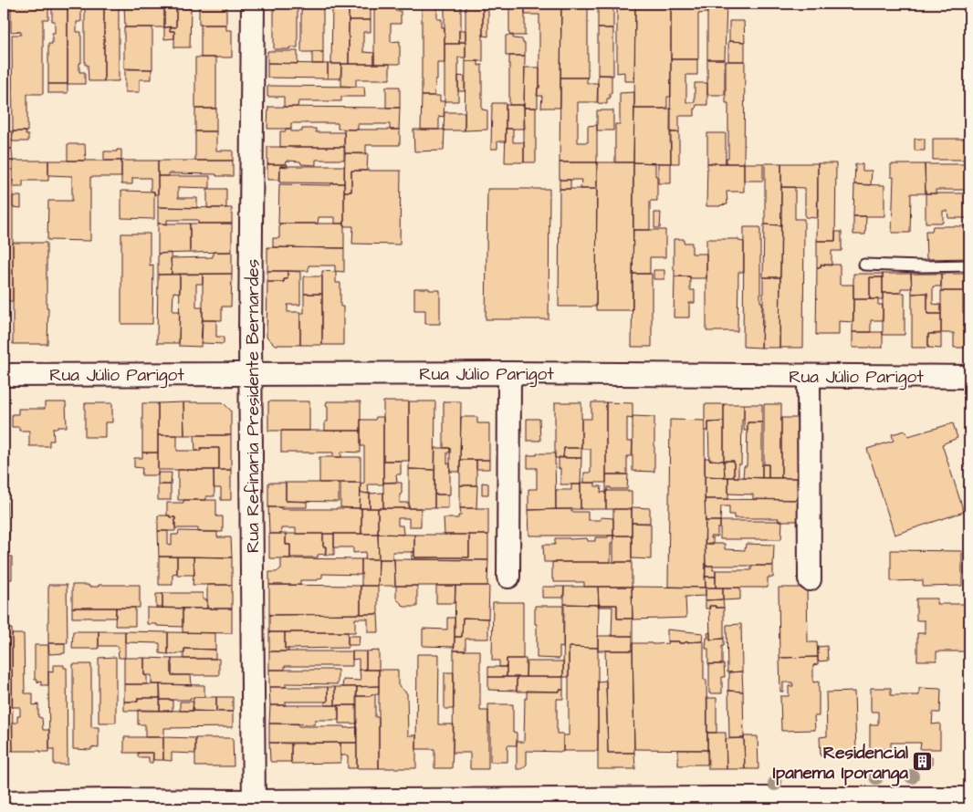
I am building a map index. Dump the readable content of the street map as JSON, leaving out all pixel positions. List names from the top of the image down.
{
  "streets": {
    "street": ["Rua Júlio Parigot", "Rua Refinaria Presidente Bernardes"]
  },
  "crossings": [
    ["Rua Júlio Parigot", "Rua Refinaria Presidente Bernardes"]
  ],
  "places": {
    "building": ["Residencial Ipanema Iporanga"]
  }
}
